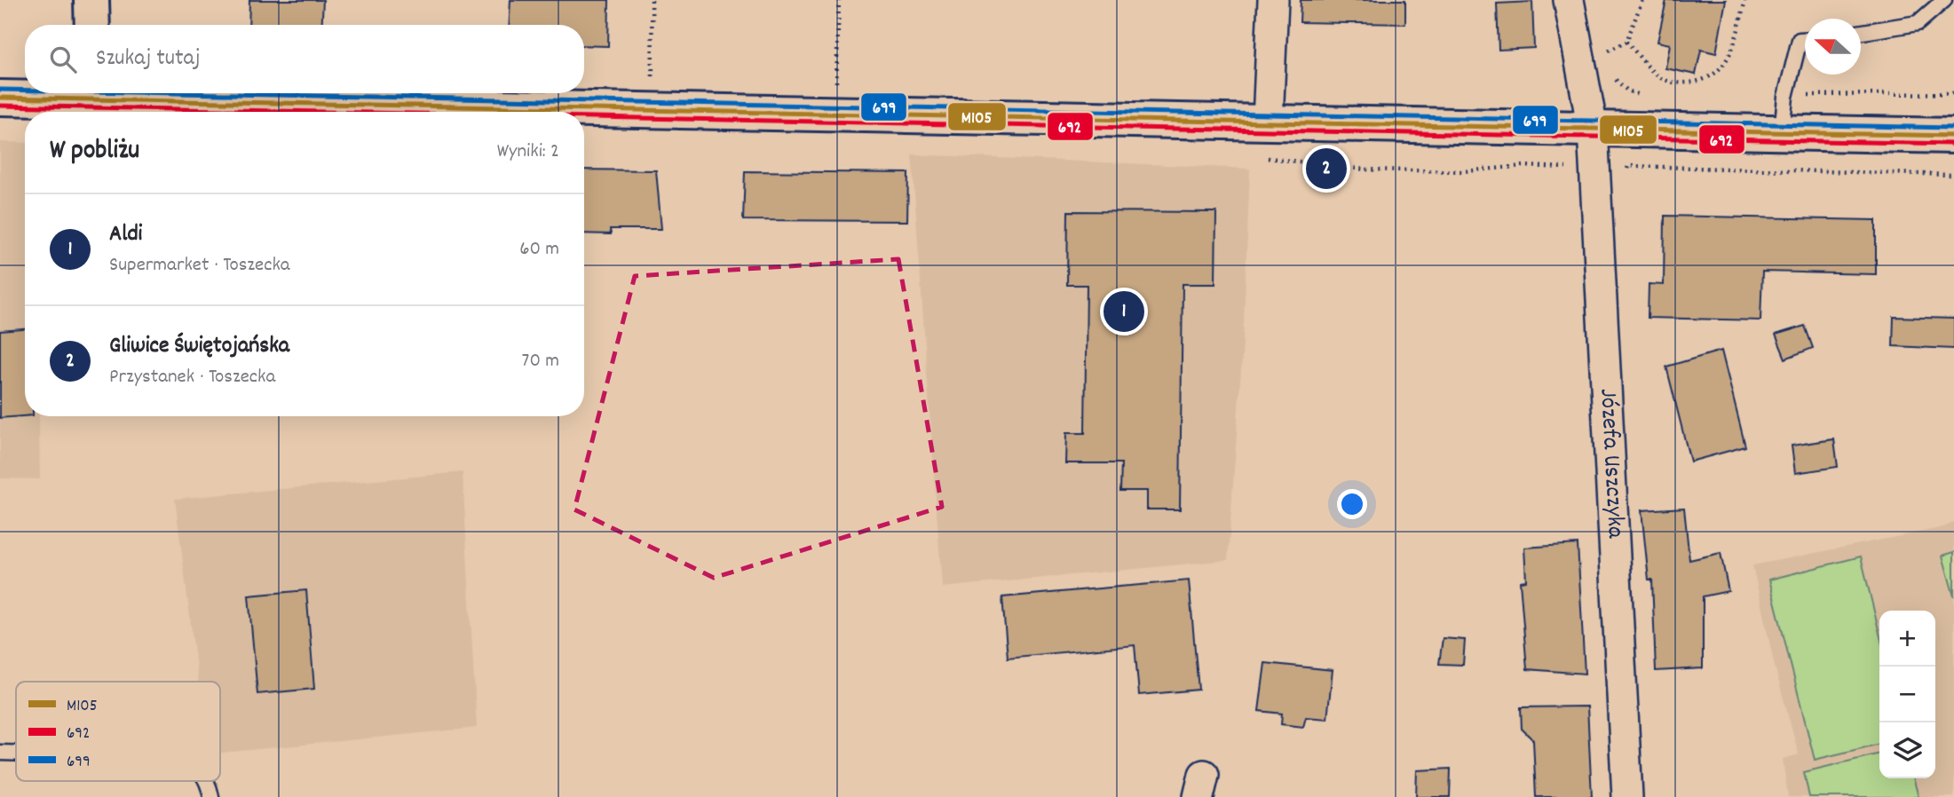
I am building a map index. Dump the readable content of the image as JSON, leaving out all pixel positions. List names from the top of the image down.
{
  "streets": {
    "street": ["Józefa Uszczyka"]
  },
  "lines": ["transit line 699", "transit line M105", "transit line 692"],
  "legend": ["M105", "692", "699"],
  "north": "left",
  "page": {
    "search": "Szukaj tutaj",
    "heading": ["W pobliżu", "Wyniki: 2"],
    "pins": ["2", "1"],
    "list": [
      {
        "mark": "1",
        "name": "Aldi",
        "note": "Supermarket · Toszecka",
        "value": "60 m"
      },
      {
        "mark": "2",
        "name": "Gliwice Świętojańska",
        "note": "Przystanek · Toszecka",
        "value": "70 m"
      }
    ],
    "map_buttons": ["+", "−"]
  }
}
